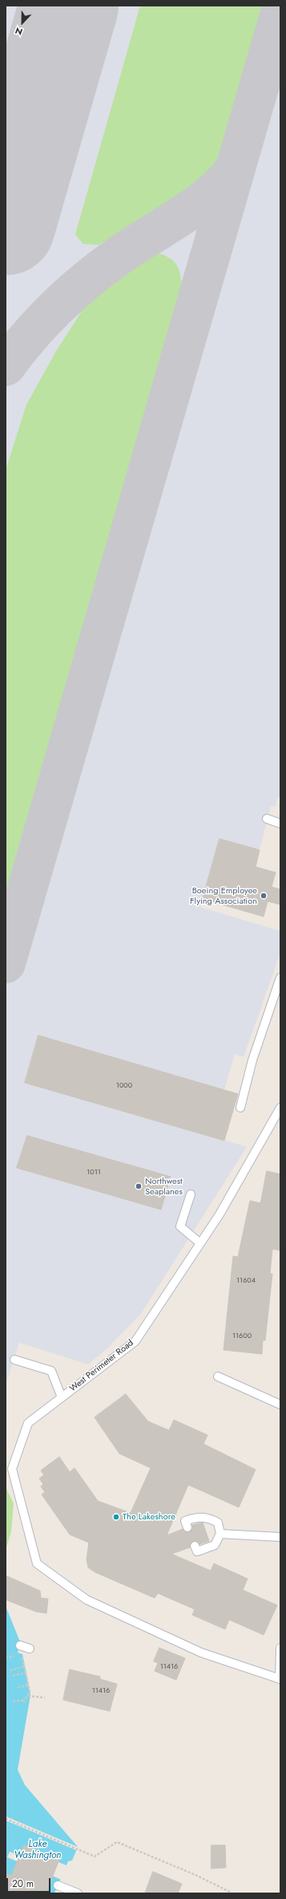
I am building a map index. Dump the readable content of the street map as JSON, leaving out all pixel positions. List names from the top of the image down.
{
  "streets": {
    "lane": ["West Perimeter Road"]
  },
  "water": ["Lake Washington"],
  "places": ["Boeing Employee Flying Association", "Northwest Seaplanes", "The Lakeshore"],
  "house_numbers": [
    "1000",
    "1011",
    "11604",
    "11600",
    "11416",
    "11416"
  ],
  "scale_bar": "20 m",
  "north": "bottom"
}
